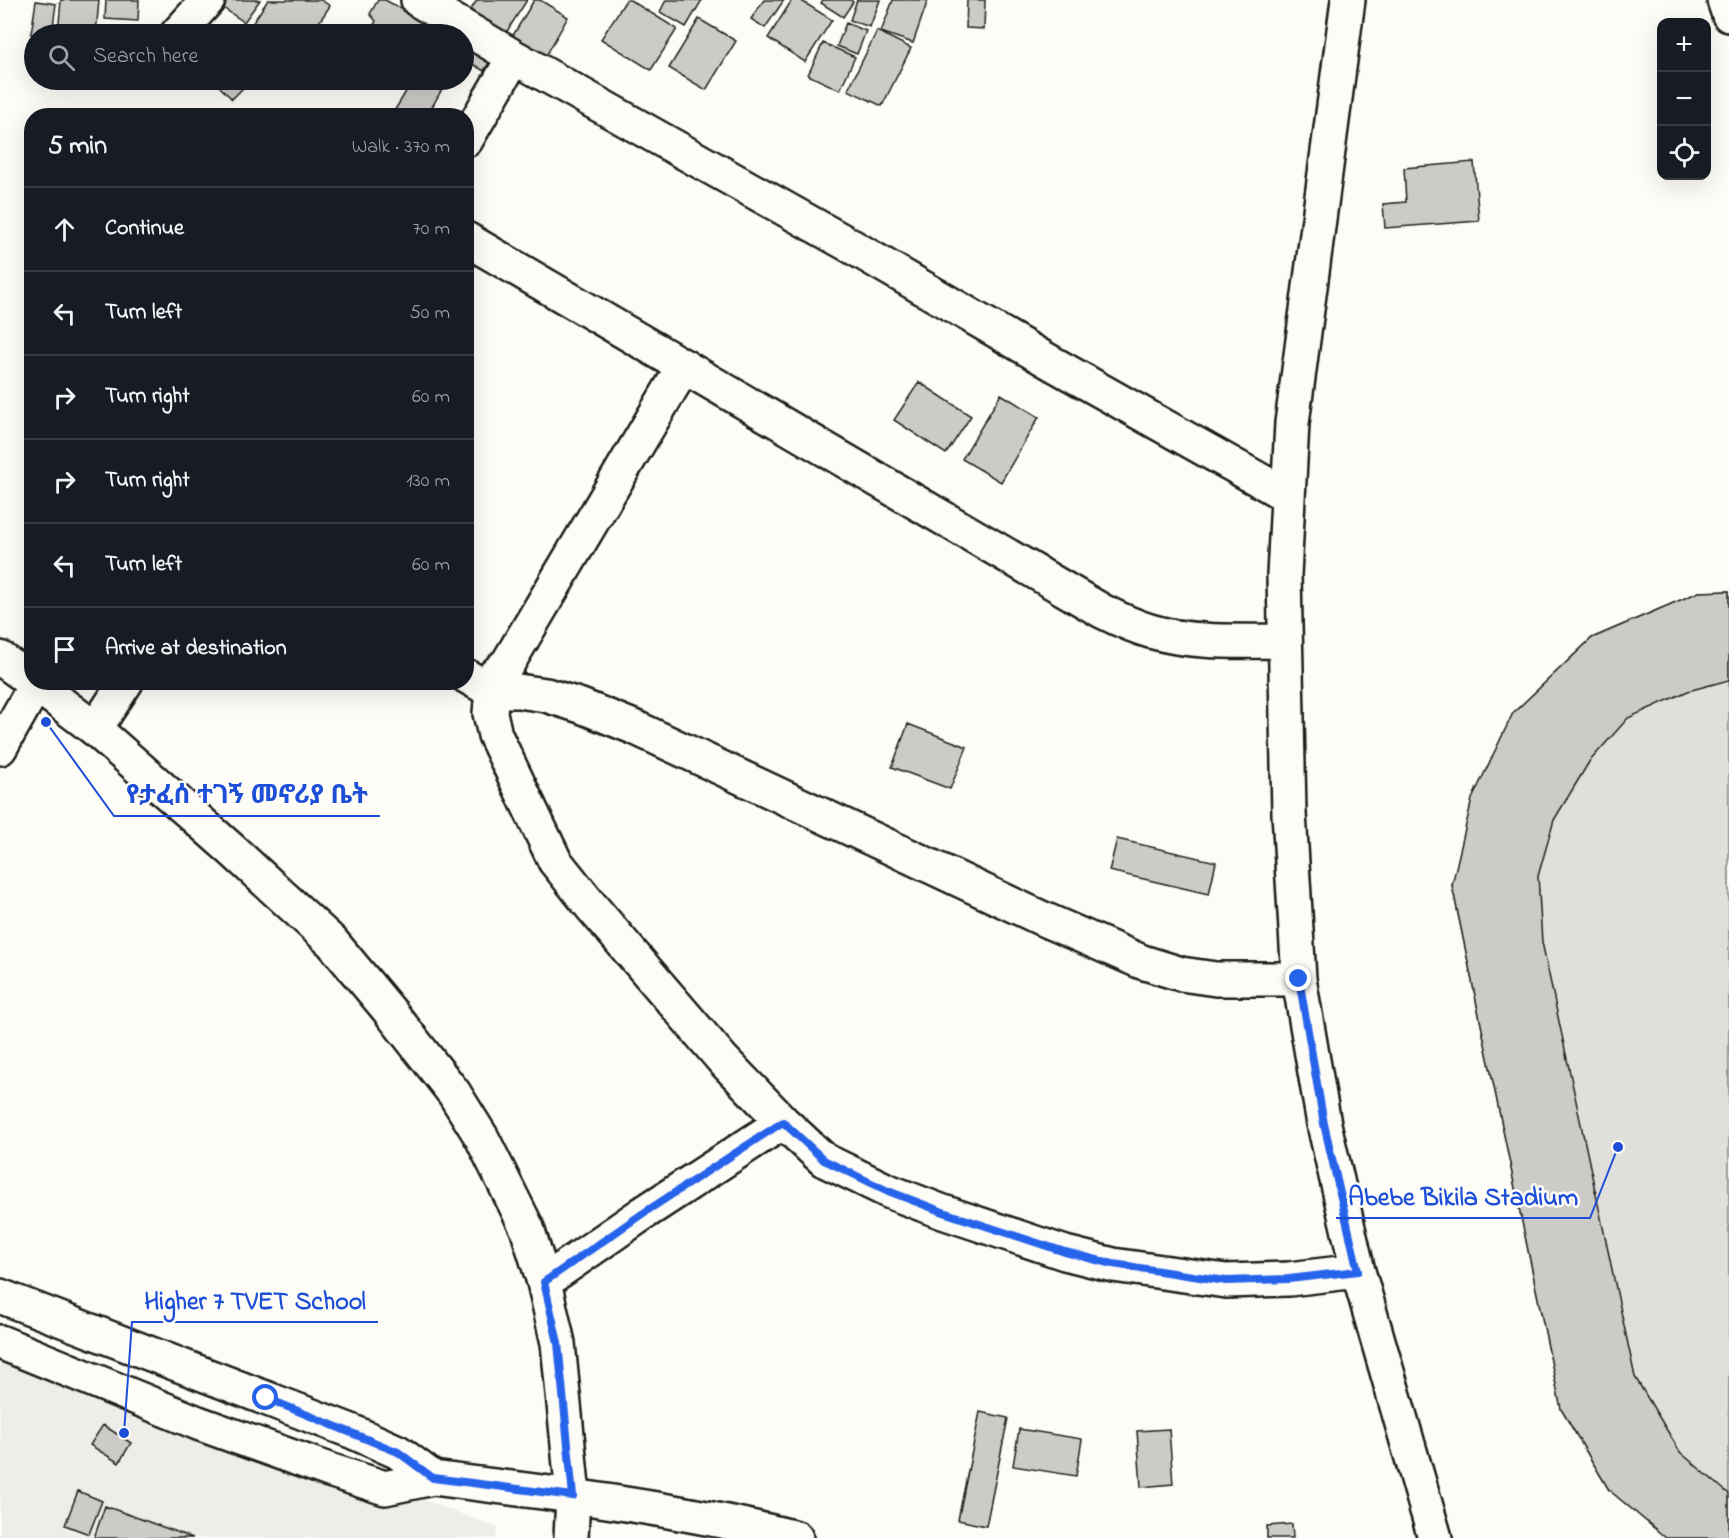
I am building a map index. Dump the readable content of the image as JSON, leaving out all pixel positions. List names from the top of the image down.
{
  "places": ["የታፈሰ ተገኝ መኖሪያ ቤት", "Abebe Bikila Stadium", "Higher 7 TVET School"],
  "page": {
    "map_buttons": ["+", "−"],
    "search": "Search here",
    "heading": ["5 min", "Walk · 370 m"],
    "list": [
      ["Continue", "70 m"],
      ["Turn left", "50 m"],
      ["Turn right", "60 m"],
      ["Turn right", "130 m"],
      ["Turn left", "60 m"],
      "Arrive at destination"
    ]
  }
}
